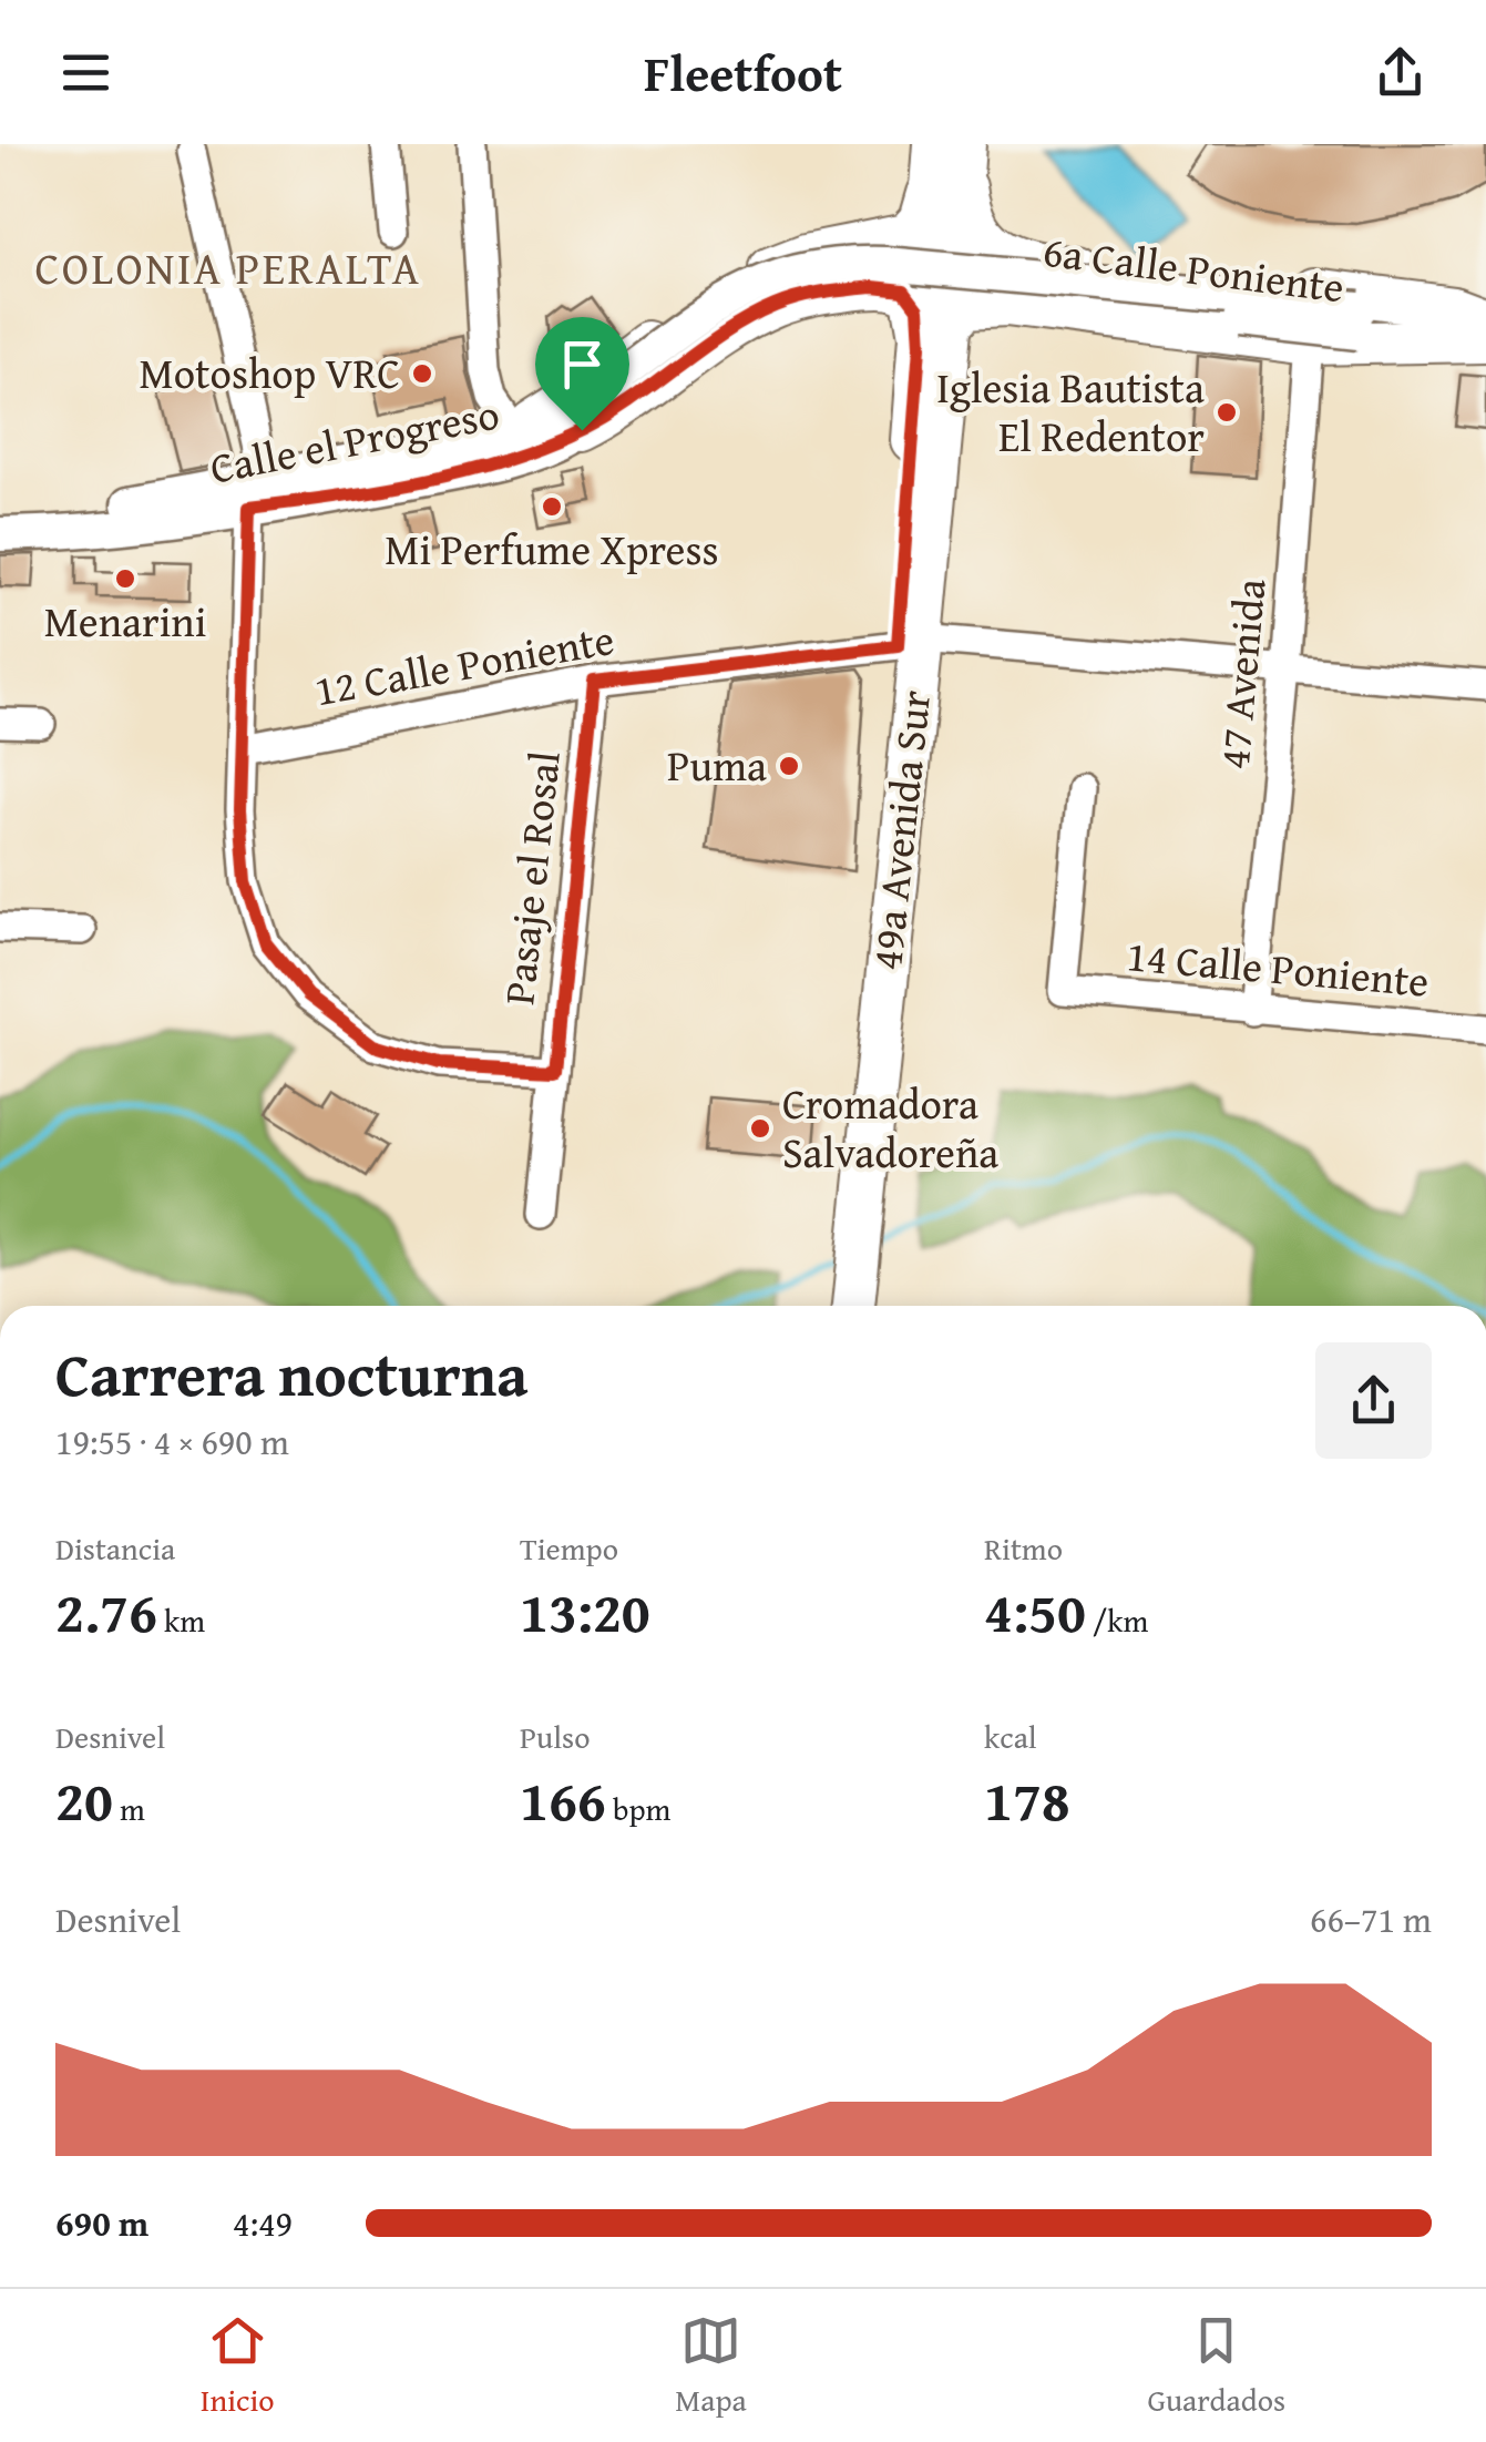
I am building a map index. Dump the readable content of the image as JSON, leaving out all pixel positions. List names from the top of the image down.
{
  "streets": {
    "main road": ["49a Avenida Sur"],
    "street": [
      "6a Calle Poniente",
      "Calle el Progreso",
      "12 Calle Poniente",
      "47 Avenida",
      "Pasaje el Rosal",
      "14 Calle Poniente"
    ]
  },
  "crossings": [
    ["6a Calle Poniente", "Calle el Progreso"],
    ["6a Calle Poniente", "49a Avenida Sur"],
    ["Calle el Progreso", "49a Avenida Sur"],
    ["12 Calle Poniente", "47 Avenida"],
    ["12 Calle Poniente", "49a Avenida Sur"],
    ["12 Calle Poniente", "Pasaje el Rosal"],
    ["47 Avenida", "14 Calle Poniente"]
  ],
  "districts": ["COLONIA PERALTA"],
  "places": [
    "Motoshop VRC",
    "Iglesia Bautista El Redentor",
    "Mi Perfume Xpress",
    "Menarini",
    "Puma",
    "Cromadora Salvadoreña"
  ],
  "page": {
    "header": "Fleetfoot",
    "heading": ["Carrera nocturna", "19:55 · 4 × 690 m"],
    "stats": [
      ["Distancia", "2.76 km"],
      ["Tiempo", "13:20"],
      ["Ritmo", "4:50 /km"],
      ["Desnivel", "20 m"],
      ["Pulso", "166 bpm"],
      ["kcal", "178"]
    ],
    "chart": ["Desnivel", "66–71 m"],
    "list": [
      {
        "name": "690 m",
        "note": "4:49"
      }
    ],
    "tabs": ["Inicio", "Mapa", "Guardados"]
  }
}
